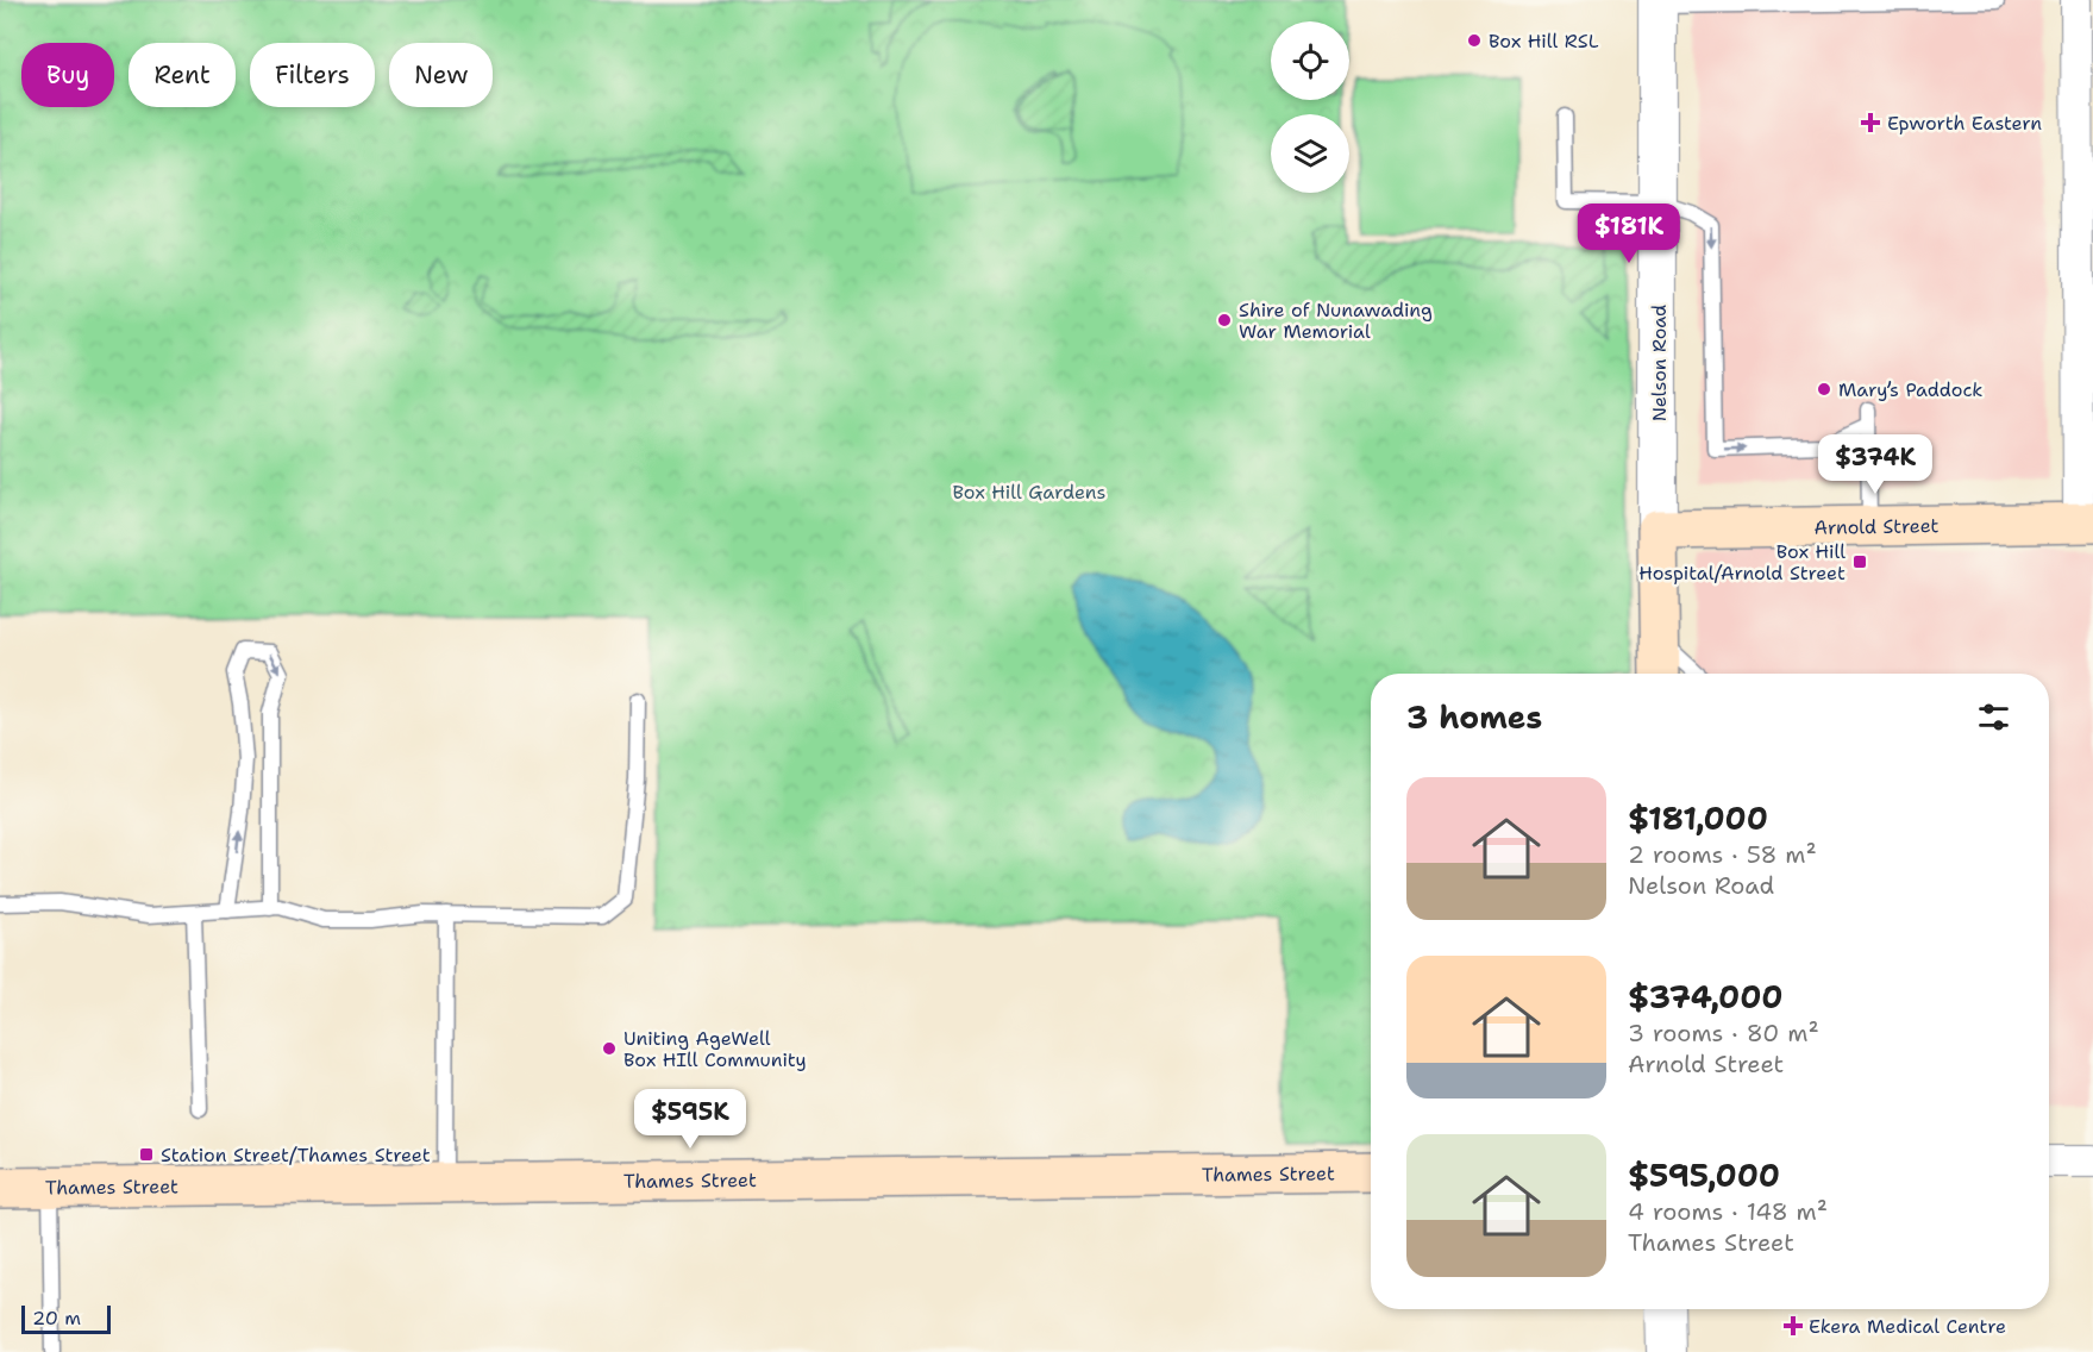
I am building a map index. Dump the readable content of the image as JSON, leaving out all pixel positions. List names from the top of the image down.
{
  "streets": {
    "main road": ["Nelson Road", "Arnold Street", "Thames Street"]
  },
  "crossings": [
    ["Nelson Road", "Arnold Street"]
  ],
  "parks": ["Box Hill Gardens"],
  "places": {
    "other": [
      "Box Hill RSL",
      "Shire of Nunawading War Memorial",
      "Mary’s Paddock",
      "Uniting AgeWell Box HIll Community"
    ],
    "health": ["Epworth Eastern", "Ekera Medical Centre"],
    "transit": ["Box Hill Hospital/Arnold Street", "Station Street/Thames Street"]
  },
  "scale_bar": "20 m",
  "page": {
    "chip": [
      "Buy",
      "Rent",
      "Filters",
      "New"
    ],
    "price": ["$181K", "$374K", "$595K"],
    "heading": "3 homes",
    "list": [
      {
        "name": "$181,000",
        "note": "2 rooms · 58 m² · Nelson Road"
      },
      {
        "name": "$374,000",
        "note": "3 rooms · 80 m² · Arnold Street"
      },
      {
        "name": "$595,000",
        "note": "4 rooms · 148 m² · Thames Street"
      }
    ],
    "scale": "20 m"
  }
}
